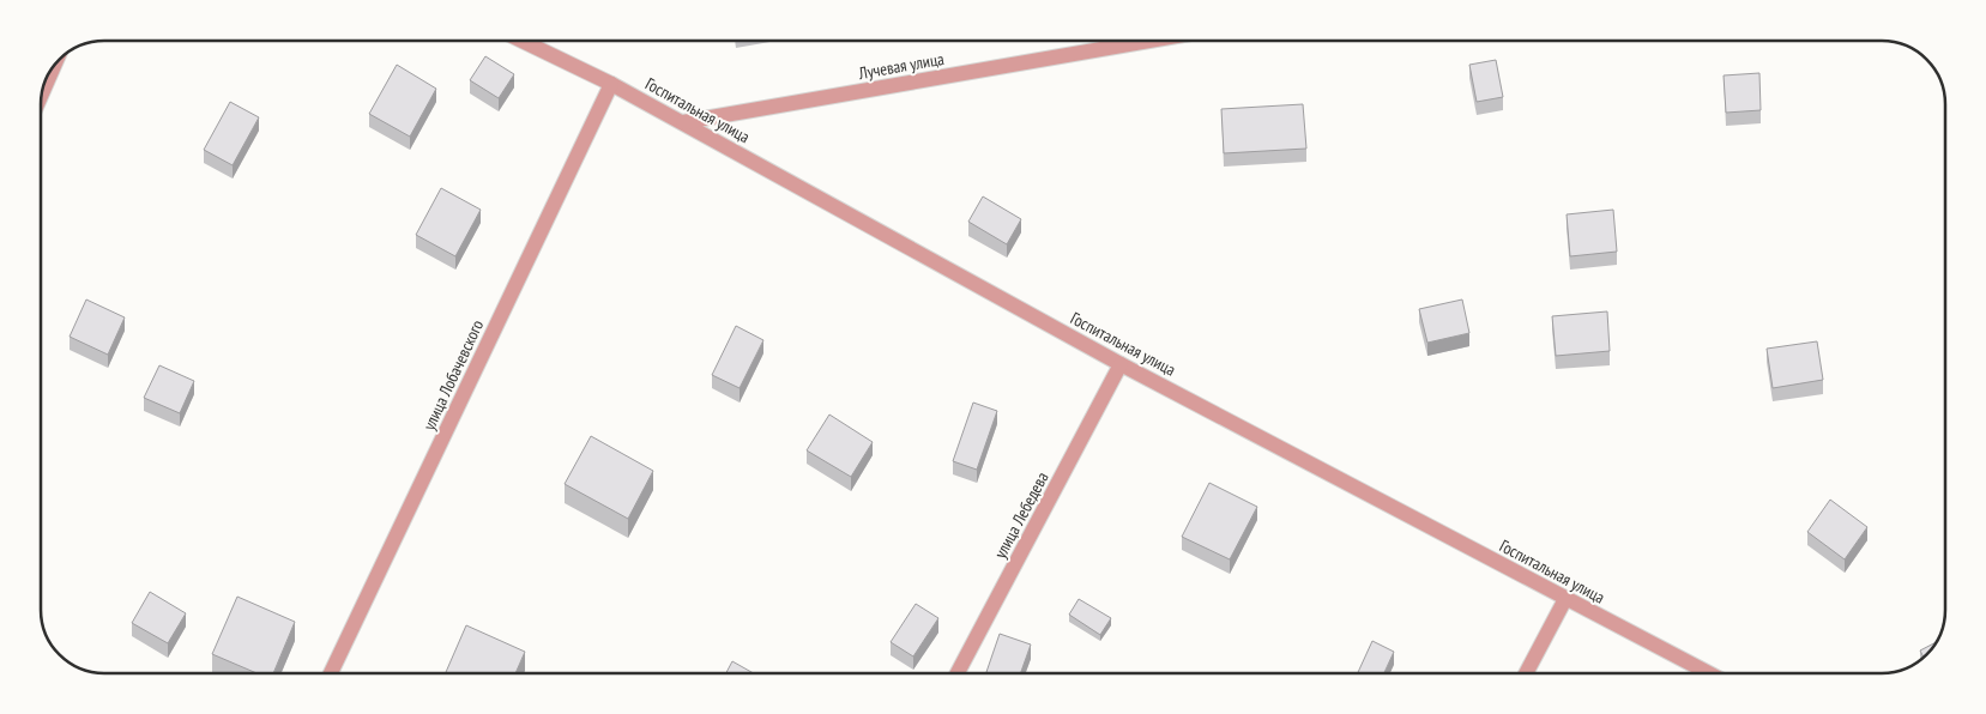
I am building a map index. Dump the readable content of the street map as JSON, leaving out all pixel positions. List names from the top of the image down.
{
  "streets": {
    "street": [
      "Лучевая улица",
      "Госпитальная улица",
      "улица Лобачевского",
      "улица Лебедева"
    ]
  },
  "crossings": [
    ["Лучевая улица", "Госпитальная улица"],
    ["Госпитальная улица", "улица Лобачевского"],
    ["Госпитальная улица", "улица Лебедева"]
  ]
}
